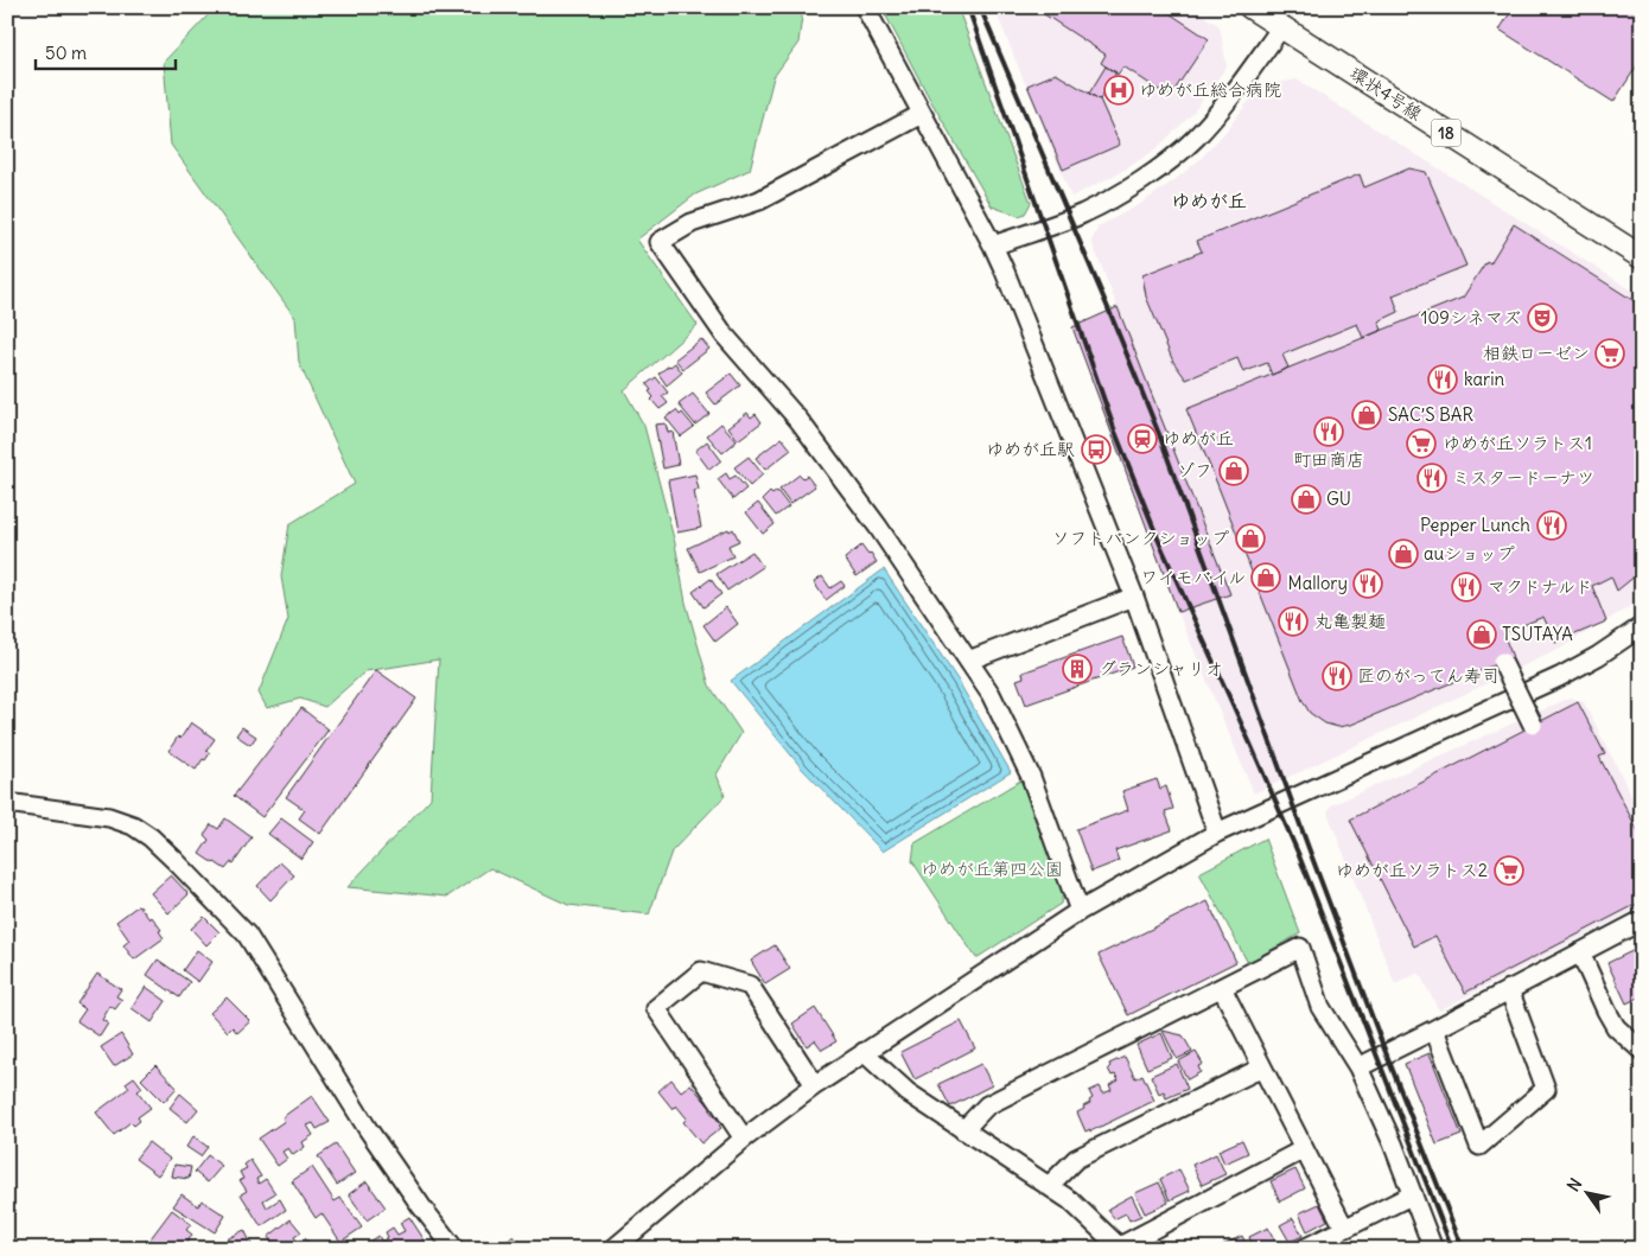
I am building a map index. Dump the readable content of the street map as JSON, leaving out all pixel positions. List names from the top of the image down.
{
  "streets": {
    "main road": ["環状4号線", "18"]
  },
  "districts": ["ゆめが丘"],
  "parks": ["ゆめが丘第四公園"],
  "places": {
    "hospital": ["ゆめが丘総合病院"],
    "theatre": ["109シネマズ"],
    "supermarket": ["相鉄ローゼン", "ゆめが丘ソラトス1", "ゆめが丘ソラトス2"],
    "restaurant": [
      "karin",
      "町田商店",
      "ミスタードーナツ",
      "Pepper Lunch",
      "Mallory",
      "マクドナルド",
      "丸亀製麺",
      "匠のがってん寿司"
    ],
    "shop": [
      "SAC’S BAR",
      "ゾフ",
      "GU",
      "ソフトバンクショップ",
      "auショップ",
      "ワイモバイル",
      "TSUTAYA"
    ],
    "station": ["ゆめが丘"],
    "bus stop": ["ゆめが丘駅"],
    "building": ["グランシャリオ"]
  },
  "scale_bar": "50 m",
  "north": "top left"
}
